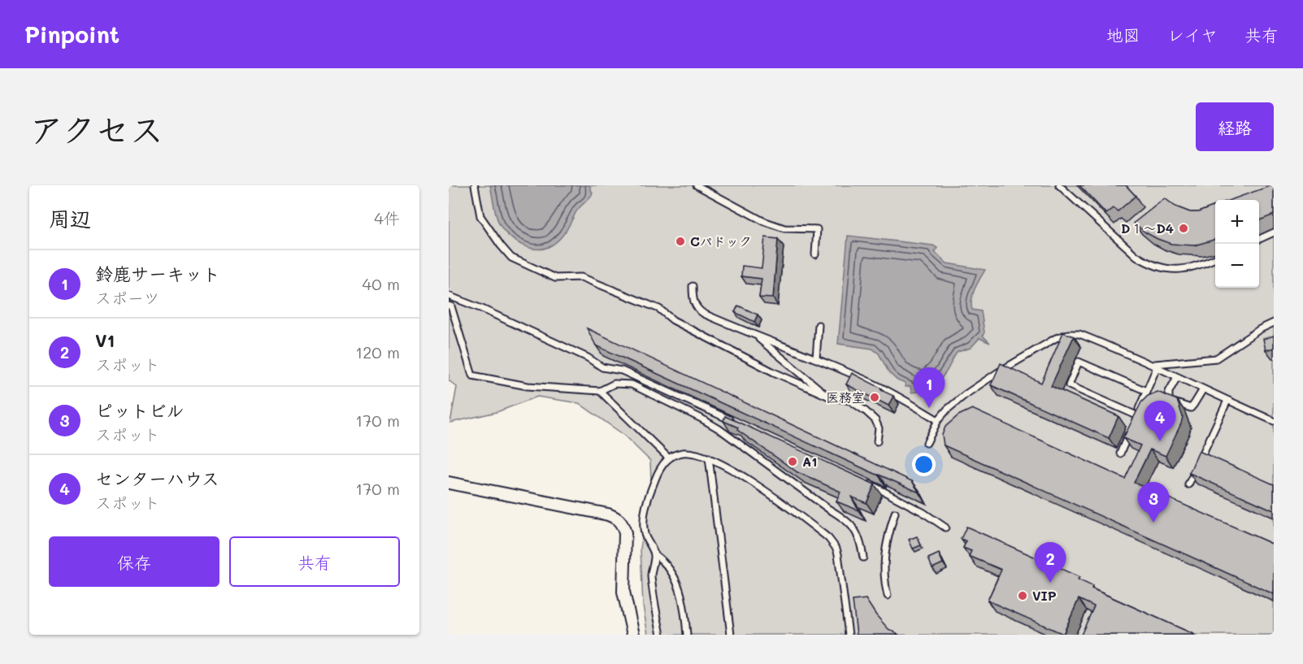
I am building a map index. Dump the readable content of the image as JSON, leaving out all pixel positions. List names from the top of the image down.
{
  "places": [
    "D１～D4",
    "Cパドック",
    "医務室",
    "A1",
    "VIP"
  ],
  "page": {
    "header": "Pinpoint",
    "nav": ["地図", "レイヤ", "共有"],
    "title": "アクセス",
    "buttons": [
      "経路",
      ["保存", "共有"]
    ],
    "heading": ["周辺", "4件"],
    "map_buttons": ["+", "−"],
    "list": [
      {
        "mark": "1",
        "name": "鈴鹿サーキット",
        "note": "スポーツ",
        "value": "40 m"
      },
      {
        "mark": "2",
        "name": "V1",
        "note": "スポット",
        "value": "120 m"
      },
      {
        "mark": "3",
        "name": "ピットビル",
        "note": "スポット",
        "value": "170 m"
      },
      {
        "mark": "4",
        "name": "センターハウス",
        "note": "スポット",
        "value": "170 m"
      }
    ],
    "pins": [
      "1",
      "4",
      "3",
      "2"
    ]
  }
}
